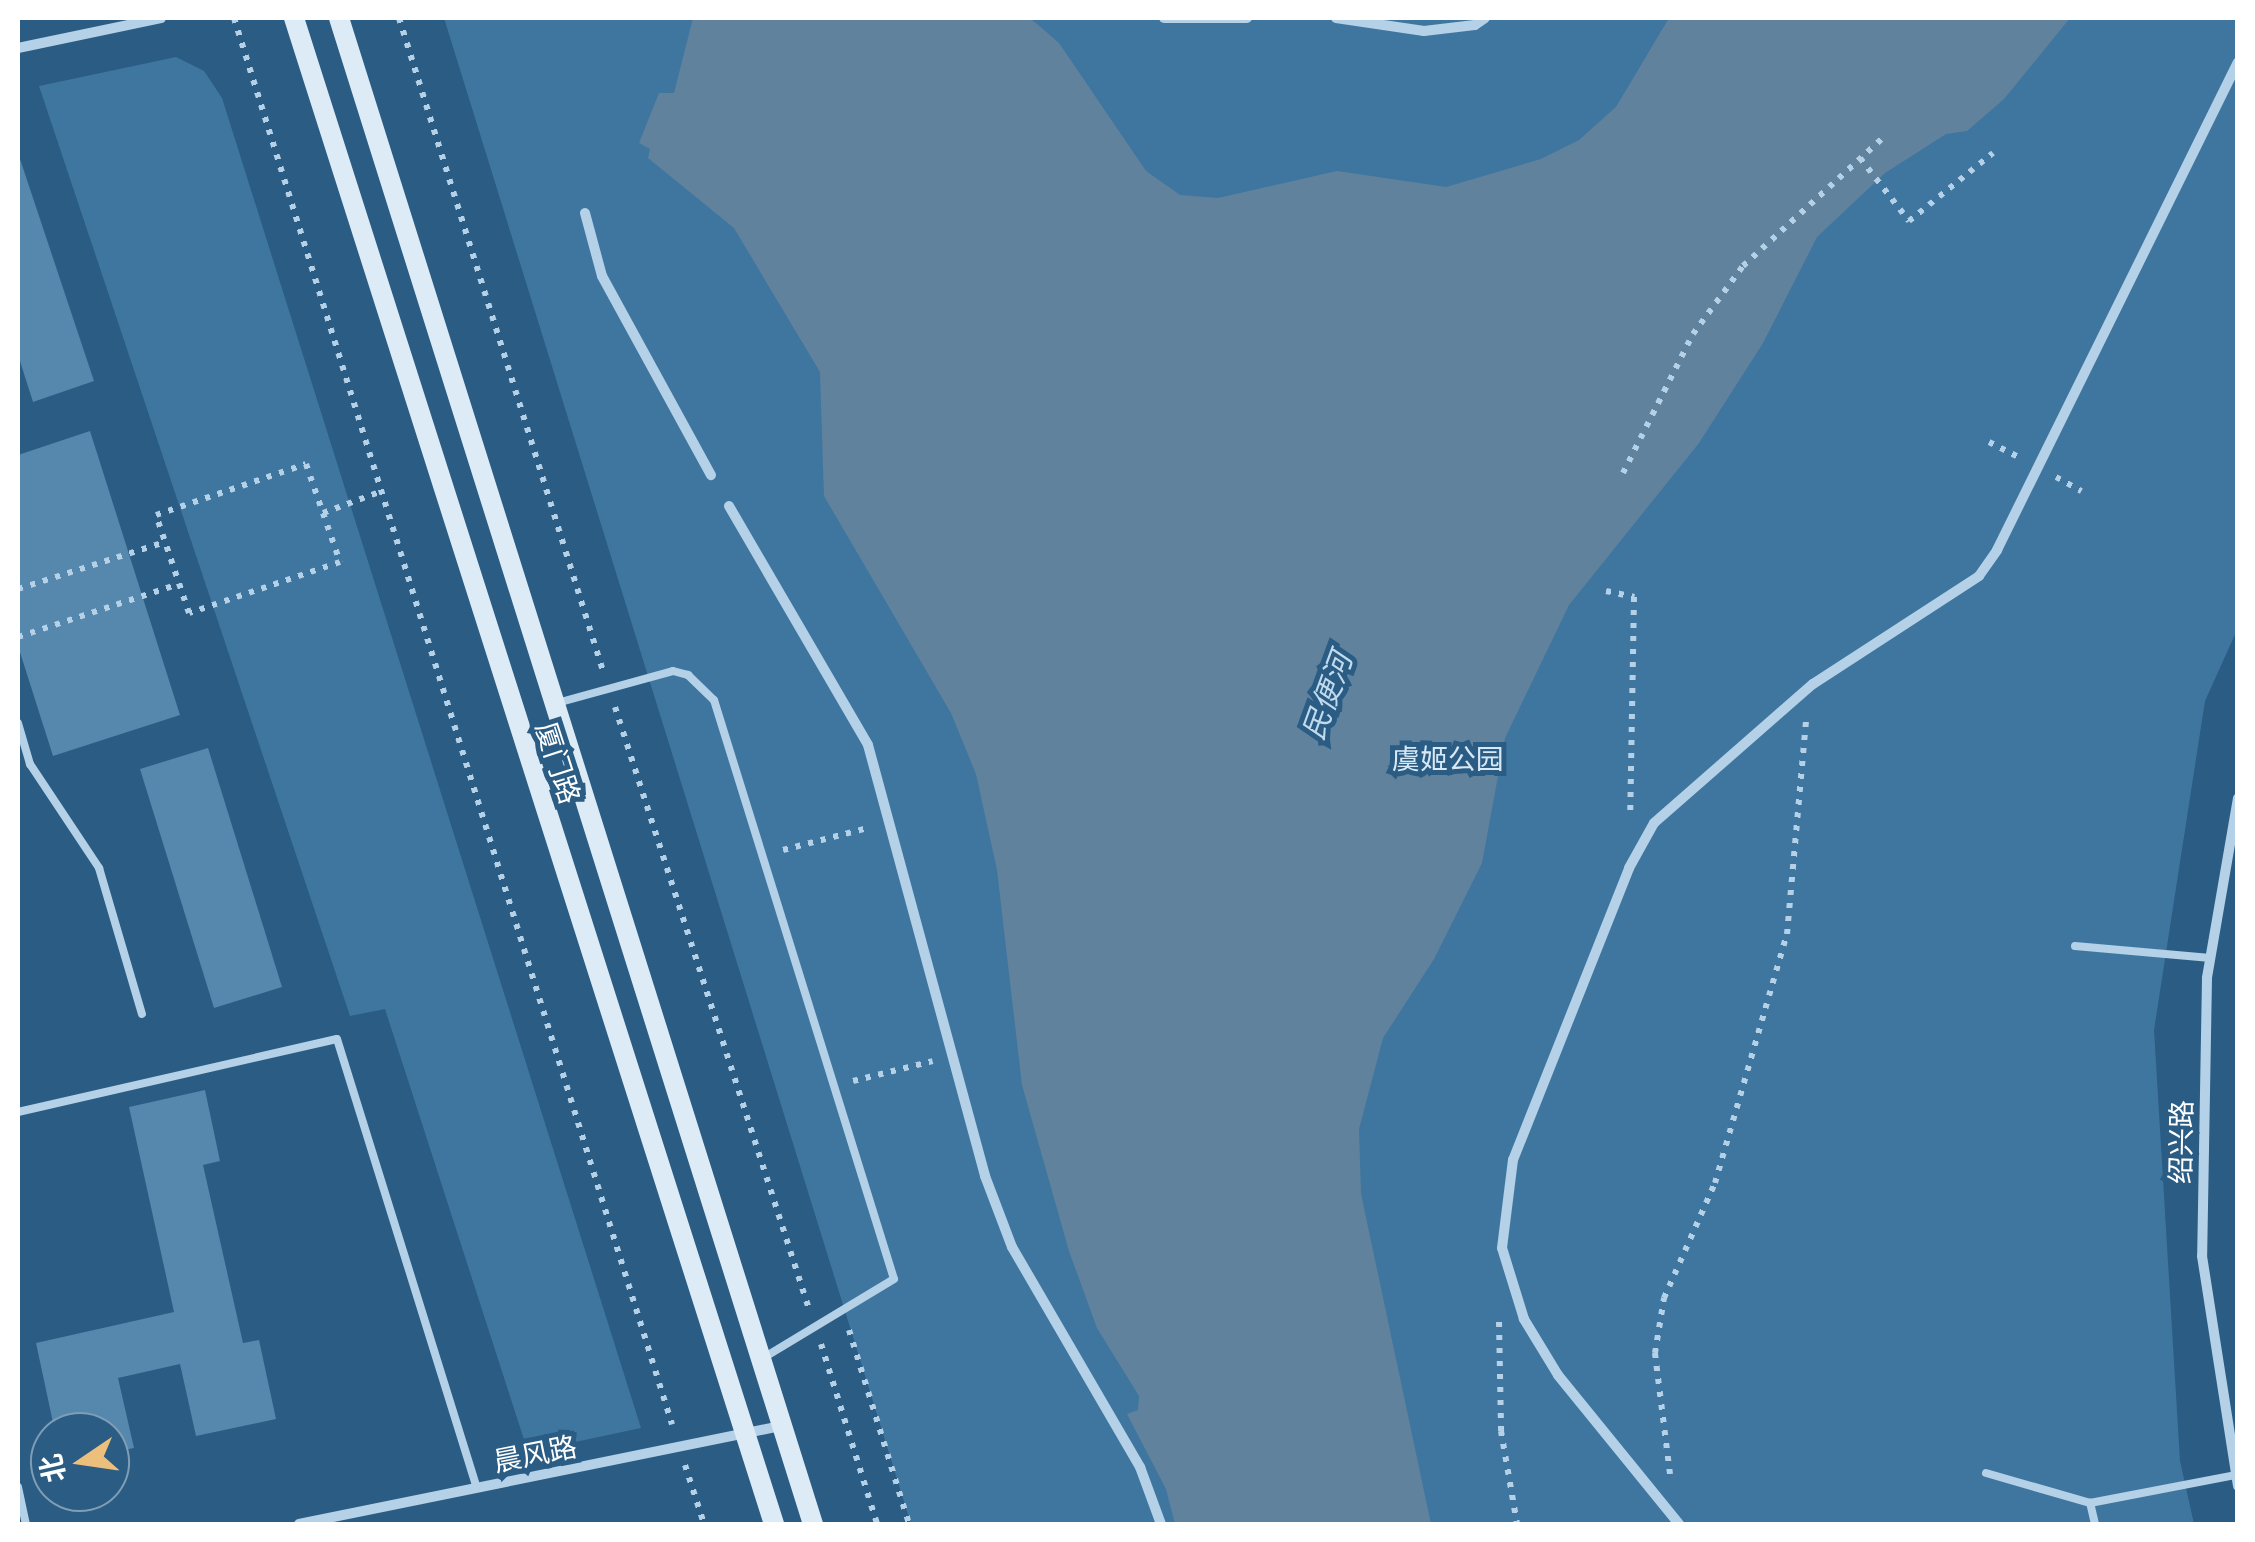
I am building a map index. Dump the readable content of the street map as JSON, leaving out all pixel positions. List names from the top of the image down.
{
  "streets": {
    "street": ["厦门路", "绍兴路", "晨风路"]
  },
  "crossings": [
    ["厦门路", "晨风路"]
  ],
  "water": ["民便河"],
  "parks": ["虞姬公园"],
  "north": "left"
}
